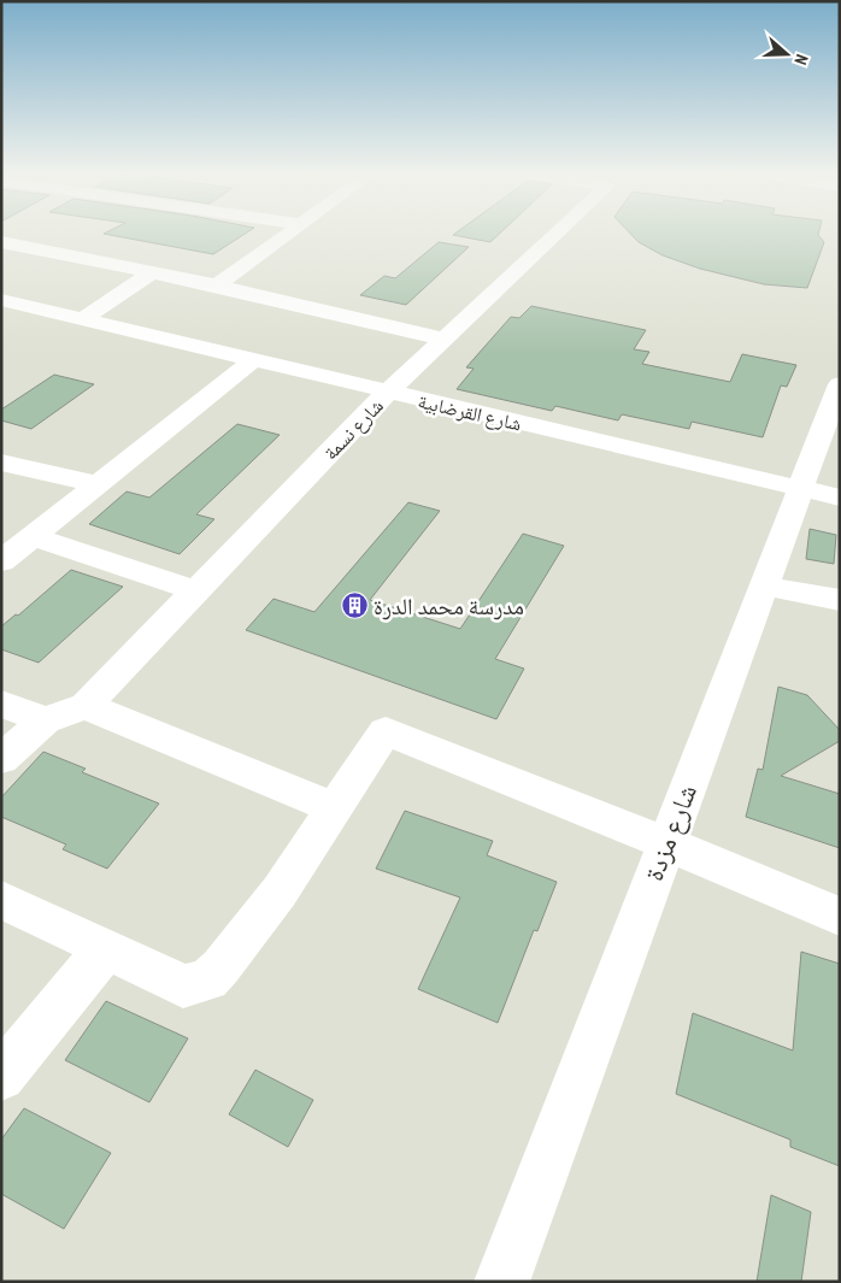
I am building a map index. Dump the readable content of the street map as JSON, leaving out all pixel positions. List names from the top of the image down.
{
  "streets": {
    "main road": ["شارع القرضابية", "شارع نسمة", "شارع مزدة"]
  },
  "crossings": [
    ["شارع القرضابية", "شارع نسمة"],
    ["شارع القرضابية", "شارع مزدة"]
  ],
  "places": {
    "building": ["مدرسة محمد الدرة"]
  },
  "north": "right"
}
